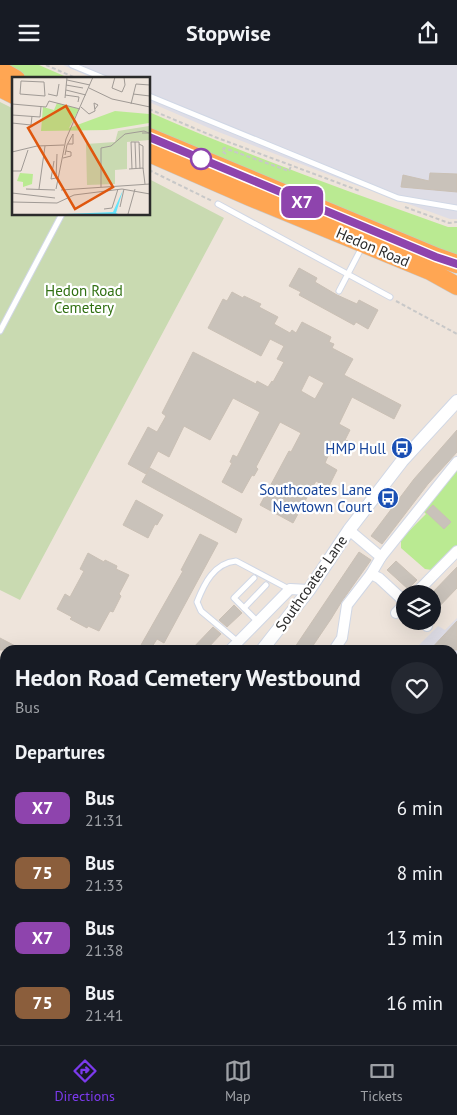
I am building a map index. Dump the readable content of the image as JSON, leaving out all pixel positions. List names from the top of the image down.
{
  "streets": {
    "highway": ["Hedon Road"],
    "street": ["Southcoates Lane"]
  },
  "parks": ["Hedon Road Cemetery"],
  "places": {
    "bus stop": ["HMP Hull", "Southcoates Lane Newtown Court"]
  },
  "lines": ["bus line X7"],
  "page": {
    "header": "Stopwise",
    "on_map": "X7",
    "heading": [
      ["Hedon Road Cemetery Westbound", "Bus"],
      "Departures"
    ],
    "list": [
      {
        "mark": "X7",
        "name": "Bus",
        "note": "21:31",
        "value": "6 min"
      },
      {
        "mark": "75",
        "name": "Bus",
        "note": "21:33",
        "value": "8 min"
      },
      {
        "mark": "X7",
        "name": "Bus",
        "note": "21:38",
        "value": "13 min"
      },
      {
        "mark": "75",
        "name": "Bus",
        "note": "21:41",
        "value": "16 min"
      }
    ],
    "tabs": ["Directions", "Map", "Tickets"]
  }
}
